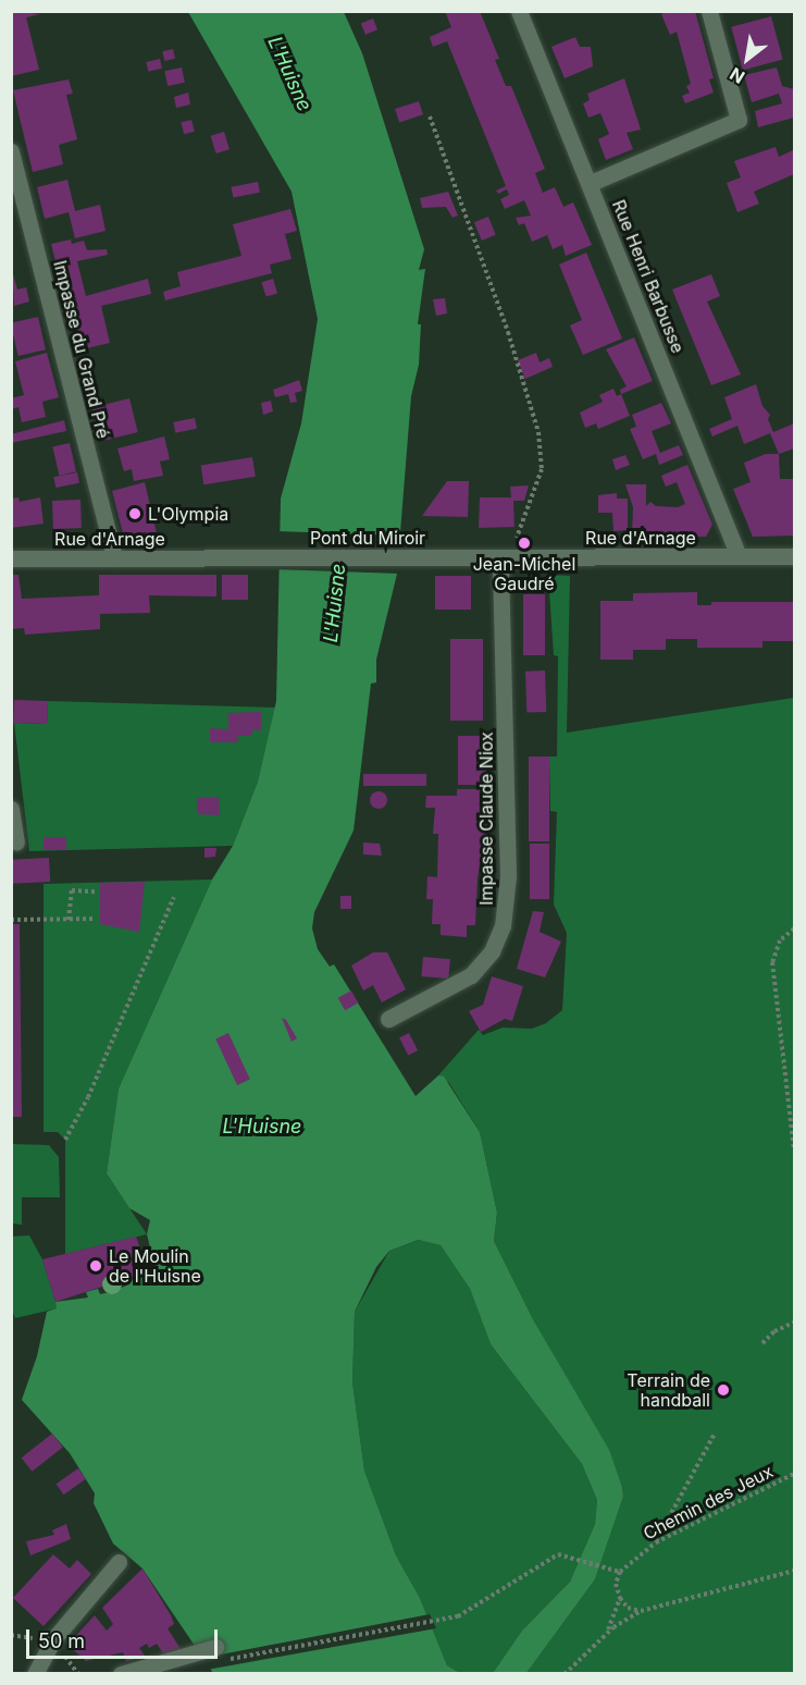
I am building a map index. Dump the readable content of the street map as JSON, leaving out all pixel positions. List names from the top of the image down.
{
  "streets": {
    "street": [
      "Rue Henri Barbusse",
      "Impasse du Grand Pré",
      "Pont du Miroir",
      "Rue d'Arnage",
      "Impasse Claude Niox"
    ],
    "path": ["Chemin des Jeux"]
  },
  "crossings": [
    ["Rue Henri Barbusse", "Rue d'Arnage"],
    ["Impasse du Grand Pré", "Rue d'Arnage"],
    ["Pont du Miroir", "Rue d'Arnage"],
    ["Pont du Miroir", "Impasse Claude Niox"],
    ["Rue d'Arnage", "Impasse Claude Niox"]
  ],
  "water": ["L'Huisne"],
  "places": [
    "L'Olympia",
    "Jean-Michel Gaudré",
    "Le Moulin de l'Huisne",
    "Terrain de handball"
  ],
  "scale_bar": "50 m",
  "north": "bottom left"
}
